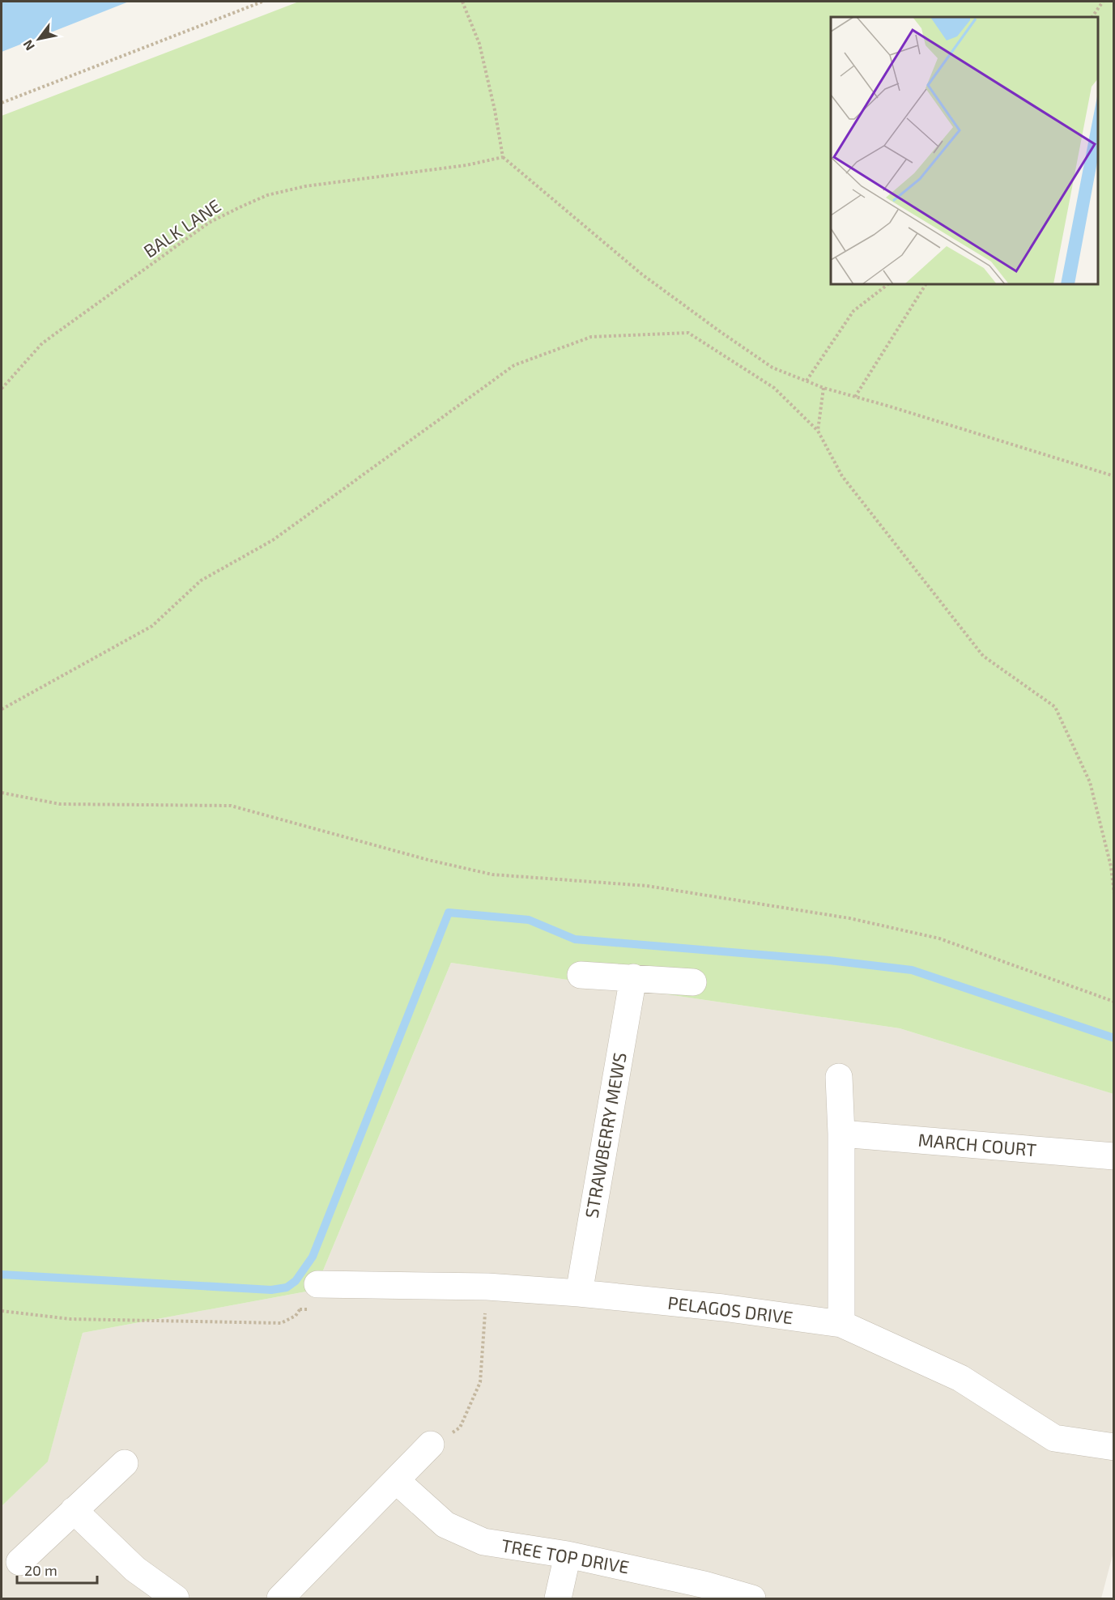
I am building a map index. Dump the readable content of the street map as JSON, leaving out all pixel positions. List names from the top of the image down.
{
  "streets": {
    "street": [
      "STRAWBERRY MEWS",
      "MARCH COURT",
      "PELAGOS DRIVE",
      "TREE TOP DRIVE"
    ],
    "path": ["BALK LANE"]
  },
  "crossings": [
    ["STRAWBERRY MEWS", "PELAGOS DRIVE"]
  ],
  "scale_bar": "20 m",
  "north": "bottom left"
}
